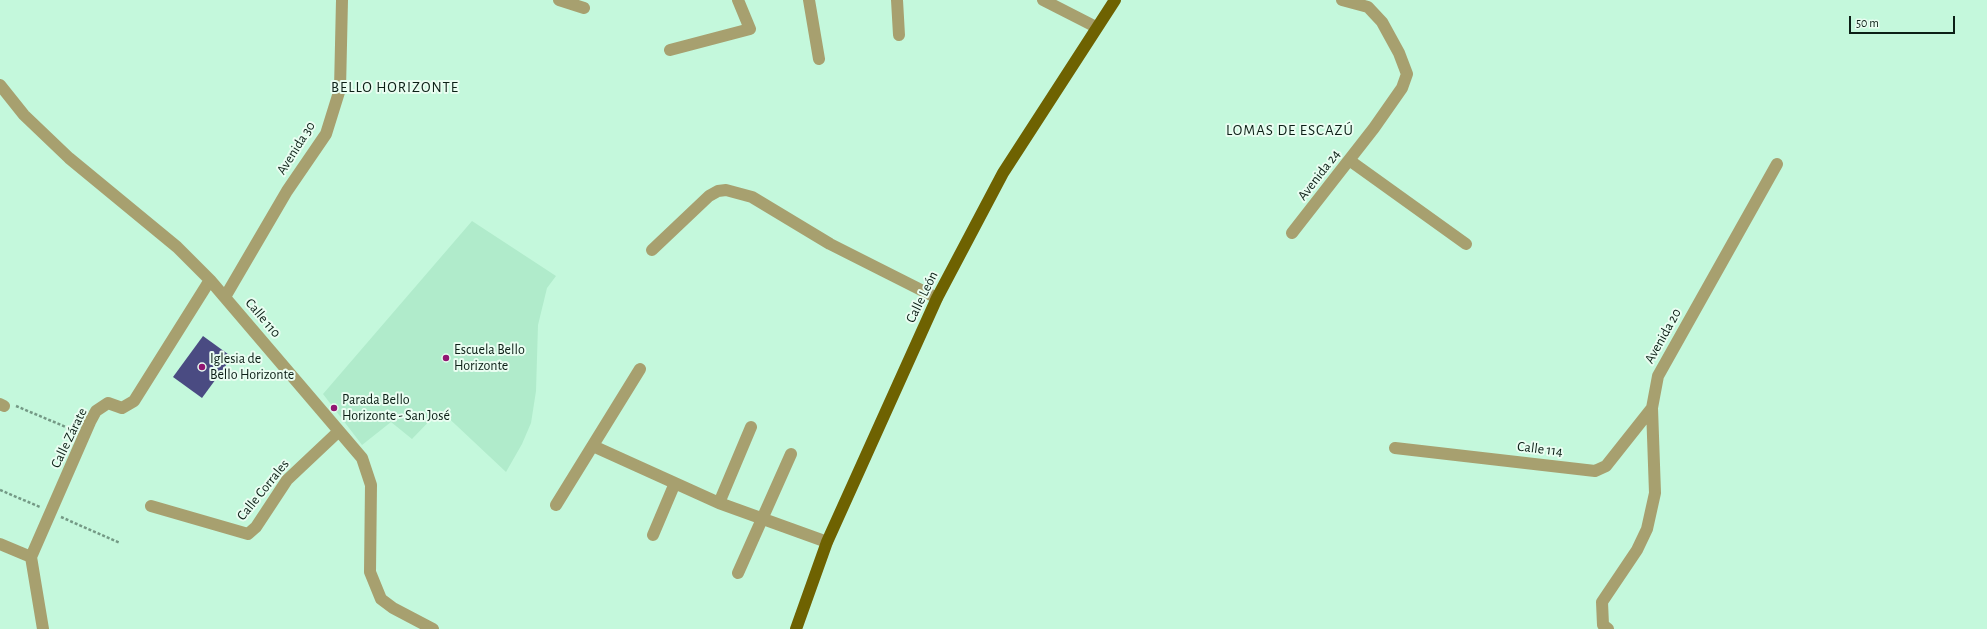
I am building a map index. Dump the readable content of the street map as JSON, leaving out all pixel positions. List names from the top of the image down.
{
  "streets": {
    "main road": ["Calle León"],
    "street": [
      "Avenida 30",
      "Avenida 24",
      "Calle 110",
      "Avenida 20",
      "Calle Zárate",
      "Calle 114",
      "Calle Corrales"
    ]
  },
  "crossings": [
    ["Avenida 30", "Calle 110"],
    ["Calle 110", "Calle Zárate"],
    ["Calle 110", "Calle Corrales"],
    ["Avenida 20", "Calle 114"]
  ],
  "districts": ["BELLO HORIZONTE", "LOMAS DE ESCAZÚ"],
  "places": ["Escuela Bello Horizonte", "Iglesia de Bello Horizonte", "Parada Bello Horizonte - San José"],
  "scale_bar": "50 m"
}
